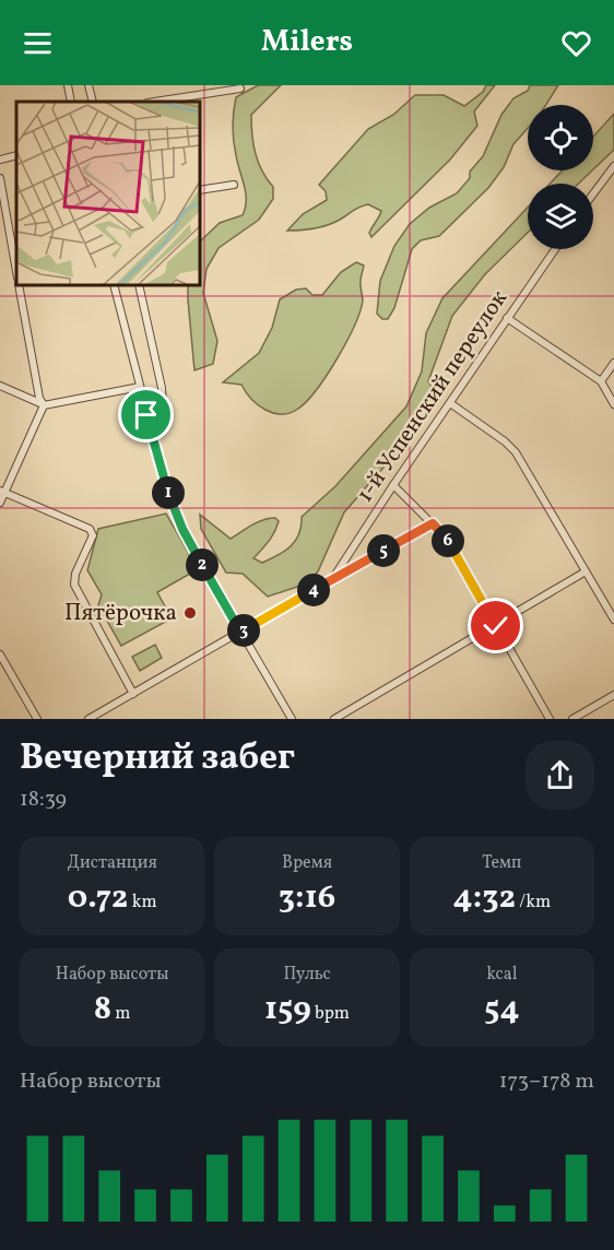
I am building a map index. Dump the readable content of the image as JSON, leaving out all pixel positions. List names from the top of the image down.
{
  "streets": {
    "street": ["1-й Успенский переулок"]
  },
  "places": ["Пятёрочка"],
  "page": {
    "header": "Milers",
    "pins": [
      "1",
      "6",
      "5",
      "2",
      "4",
      "3"
    ],
    "heading": ["Вечерний забег", "18:39"],
    "stats": [
      ["Дистанция", "0.72 km"],
      ["Время", "3:16"],
      ["Темп", "4:32 /km"],
      ["Набор высоты", "8 m"],
      ["Пульс", "159 bpm"],
      ["kcal", "54"]
    ],
    "chart": ["Набор высоты", "173–178 m"]
  }
}
